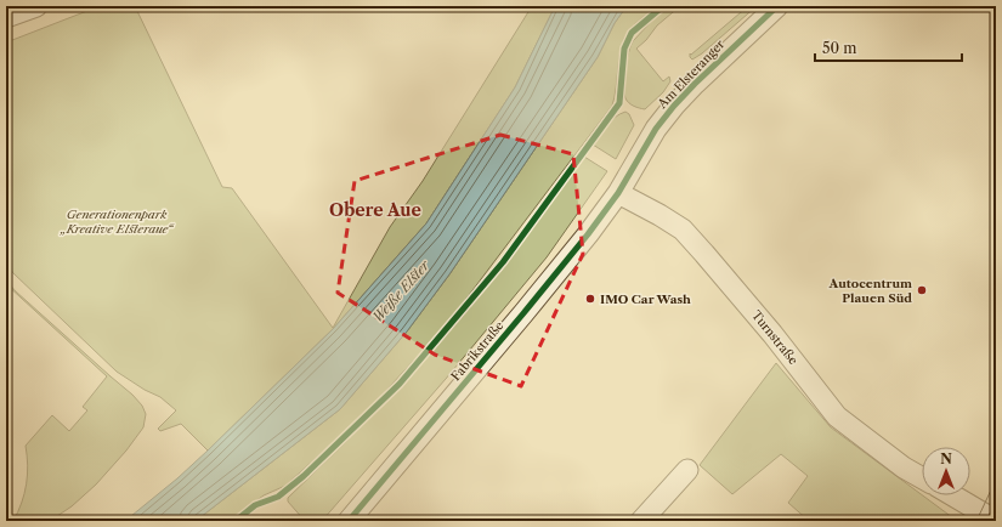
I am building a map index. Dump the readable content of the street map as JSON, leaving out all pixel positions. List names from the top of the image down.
{
  "streets": {
    "street": ["Am Elsteranger", "Turnstraße", "Fabrikstraße"]
  },
  "crossings": [
    ["Am Elsteranger", "Turnstraße"],
    ["Am Elsteranger", "Fabrikstraße"],
    ["Turnstraße", "Fabrikstraße"]
  ],
  "districts": ["Obere Aue"],
  "water": ["Weiße Elster"],
  "parks": ["Generationenpark „Kreative Elsteraue“"],
  "places": ["Autocentrum Plauen Süd", "IMO Car Wash"],
  "scale_bar": "50 m",
  "north": "top"
}
